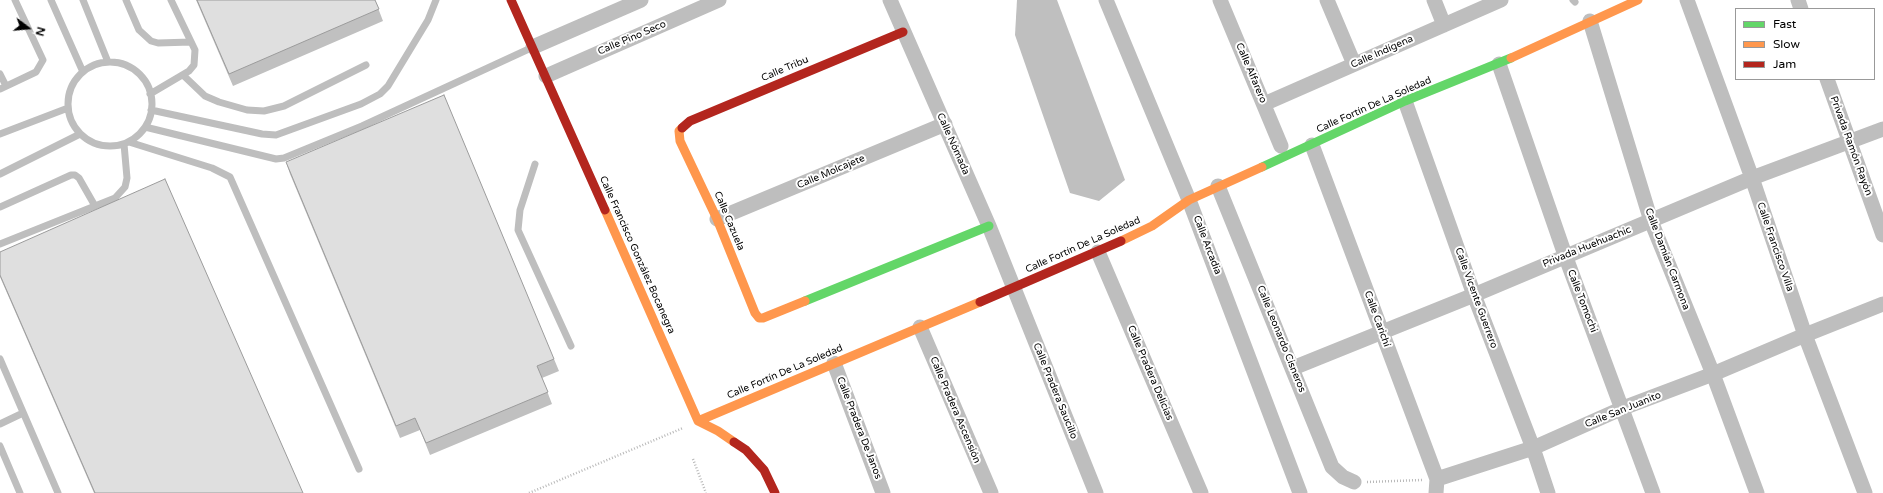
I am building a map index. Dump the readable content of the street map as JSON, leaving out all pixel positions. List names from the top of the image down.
{
  "streets": {
    "street": [
      "Calle Pino Seco",
      "Calle Indígena",
      "Calle Tribu",
      "Calle Alfarero",
      "Calle Fortín De La Soledad",
      "Calle Nómada",
      "Privada Ramón Rayón",
      "Calle Molcajete",
      "Calle Cazuela",
      "Calle Arcadia",
      "Privada Huehuachic",
      "Calle Francisco Villa",
      "Calle Francisco González Bocanegra",
      "Calle Damián Carmona",
      "Calle Vicente Guerrero",
      "Calle Tomochi",
      "Calle Carichí",
      "Calle Leonardo Cisneros",
      "Calle Pradera Delicias",
      "Calle Pradera Saucillo",
      "Calle Pradera Ascensión",
      "Calle San Juanito",
      "Calle Pradera De Janos"
    ]
  },
  "crossings": [
    ["Calle Pino Seco", "Calle Francisco González Bocanegra"],
    ["Calle Indígena", "Calle Alfarero"],
    ["Calle Tribu", "Calle Nómada"],
    ["Calle Tribu", "Calle Cazuela"],
    ["Calle Fortín De La Soledad", "Calle Nómada"],
    ["Calle Fortín De La Soledad", "Calle Arcadia"],
    ["Calle Fortín De La Soledad", "Calle Francisco González Bocanegra"],
    ["Calle Fortín De La Soledad", "Calle Damián Carmona"],
    ["Calle Fortín De La Soledad", "Calle Vicente Guerrero"],
    ["Calle Fortín De La Soledad", "Calle Tomochi"],
    ["Calle Fortín De La Soledad", "Calle Carichí"],
    ["Calle Fortín De La Soledad", "Calle Leonardo Cisneros"],
    ["Calle Fortín De La Soledad", "Calle Pradera Delicias"],
    ["Calle Fortín De La Soledad", "Calle Pradera Saucillo"],
    ["Calle Fortín De La Soledad", "Calle Pradera Ascensión"],
    ["Calle Fortín De La Soledad", "Calle Pradera De Janos"],
    ["Calle Nómada", "Calle Molcajete"],
    ["Calle Nómada", "Calle Cazuela"],
    ["Calle Nómada", "Calle Pradera Saucillo"],
    ["Privada Ramón Rayón", "Privada Huehuachic"],
    ["Calle Molcajete", "Calle Cazuela"],
    ["Privada Huehuachic", "Calle Francisco Villa"],
    ["Privada Huehuachic", "Calle Damián Carmona"],
    ["Privada Huehuachic", "Calle Vicente Guerrero"],
    ["Privada Huehuachic", "Calle Tomochi"],
    ["Privada Huehuachic", "Calle Carichí"],
    ["Privada Huehuachic", "Calle Leonardo Cisneros"],
    ["Calle Francisco Villa", "Calle San Juanito"],
    ["Calle Damián Carmona", "Calle San Juanito"],
    ["Calle Vicente Guerrero", "Calle San Juanito"],
    ["Calle Tomochi", "Calle San Juanito"],
    ["Calle Carichí", "Calle San Juanito"]
  ],
  "legend": ["Fast", "Slow", "Jam"],
  "north": "right"
}
